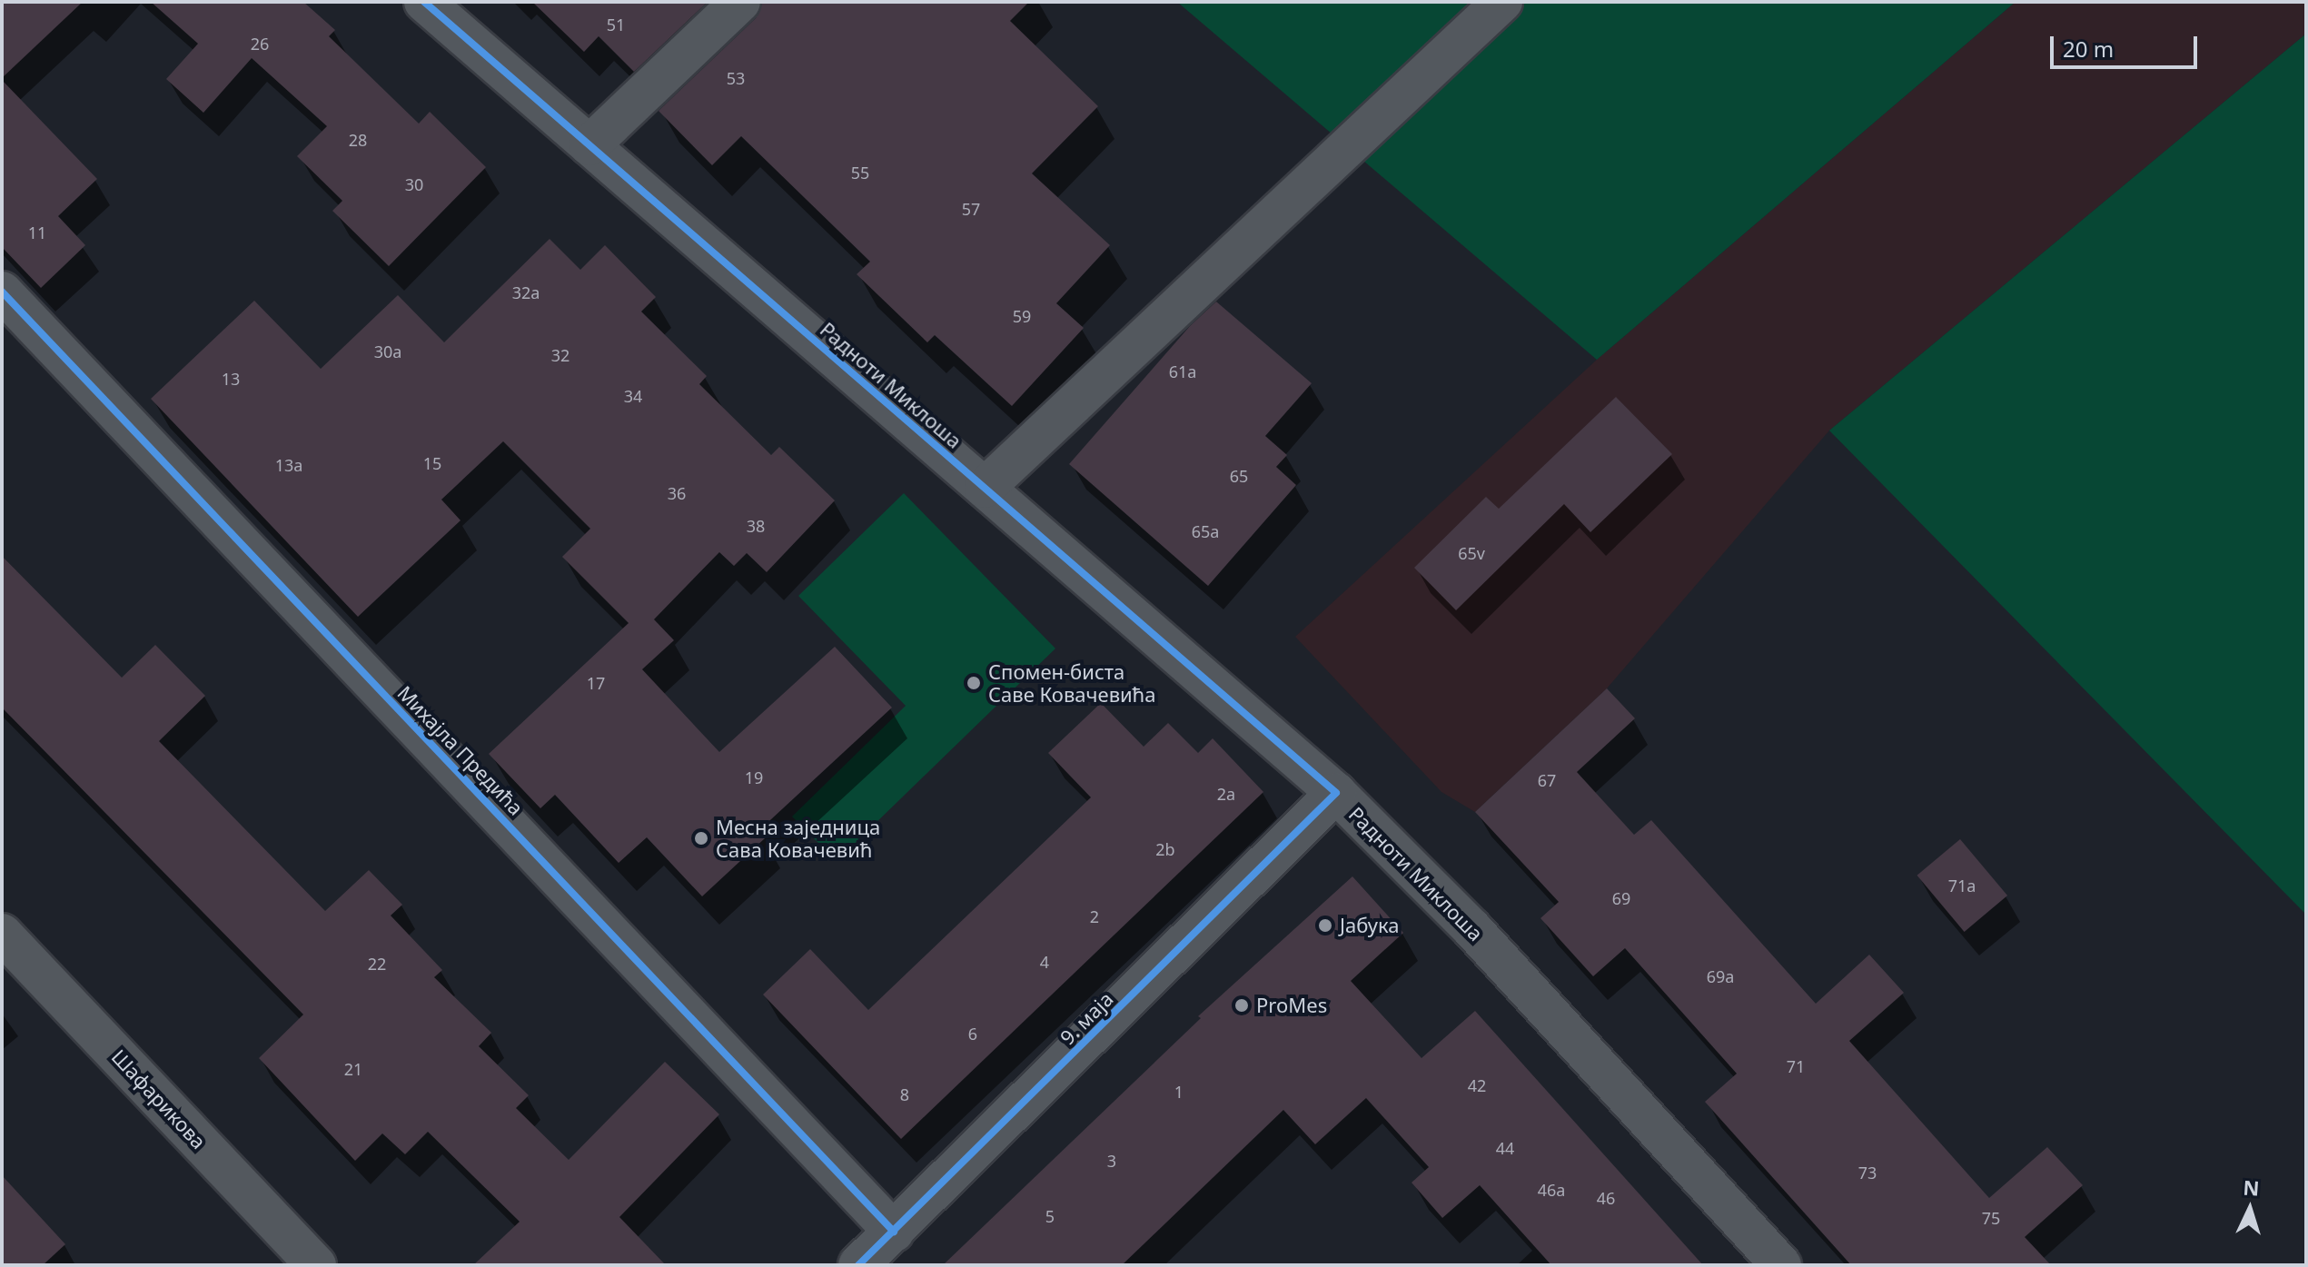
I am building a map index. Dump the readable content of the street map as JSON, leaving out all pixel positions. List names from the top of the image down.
{
  "streets": {
    "street": [
      "Радноти Миклоша",
      "Михајла Предића",
      "9. маја",
      "Шафарикова"
    ]
  },
  "crossings": [
    ["Радноти Миклоша", "9. маја"],
    ["Михајла Предића", "9. маја"]
  ],
  "places": [
    "Спомен-биста Саве Ковачевића",
    "Месна заједница Сава Ковачевић",
    "Јабука",
    "ProMes"
  ],
  "house_numbers": [
    "51",
    "26",
    "53",
    "28",
    "55",
    "30",
    "57",
    "11",
    "32a",
    "59",
    "30a",
    "32",
    "61a",
    "13",
    "34",
    "15",
    "13a",
    "65",
    "36",
    "38",
    "65a",
    "65v",
    "17",
    "19",
    "67",
    "2a",
    "2b",
    "71a",
    "69",
    "2",
    "4",
    "22",
    "69a",
    "6",
    "71",
    "21",
    "42",
    "1",
    "8",
    "44",
    "3",
    "73",
    "46a",
    "46",
    "5",
    "75"
  ],
  "scale_bar": "20 m",
  "north": "top"
}
